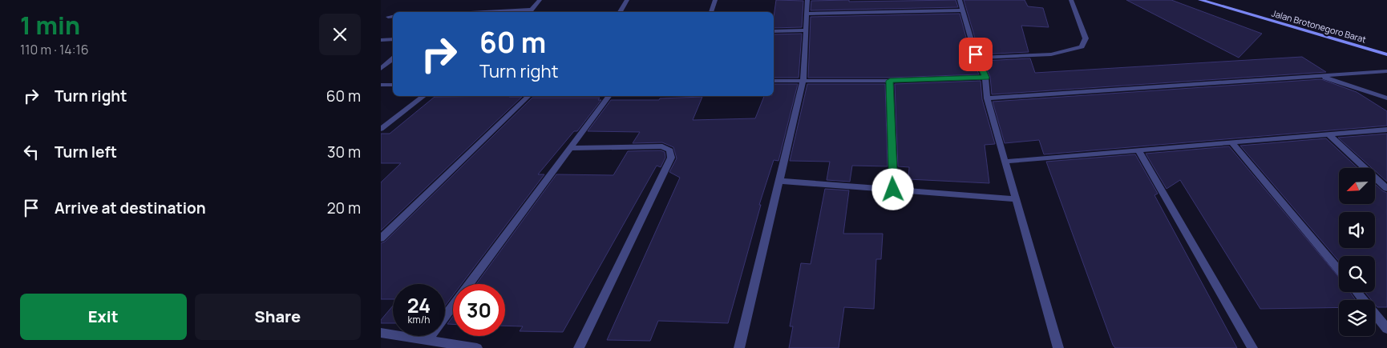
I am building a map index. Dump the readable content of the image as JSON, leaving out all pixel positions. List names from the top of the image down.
{
  "streets": {
    "main road": ["Jalan Brotonegoro Barat"]
  },
  "north": "bottom left",
  "page": {
    "heading": ["1 min", "110 m · 14:16"],
    "turn": ["60 m", "Turn right"],
    "list": [
      {
        "name": "Turn right",
        "value": "60 m"
      },
      {
        "name": "Turn left",
        "value": "30 m"
      },
      {
        "name": "Arrive at destination",
        "value": "20 m"
      }
    ],
    "speed": "24 km/h",
    "limit": "30",
    "buttons": ["Exit", "Share"]
  }
}
